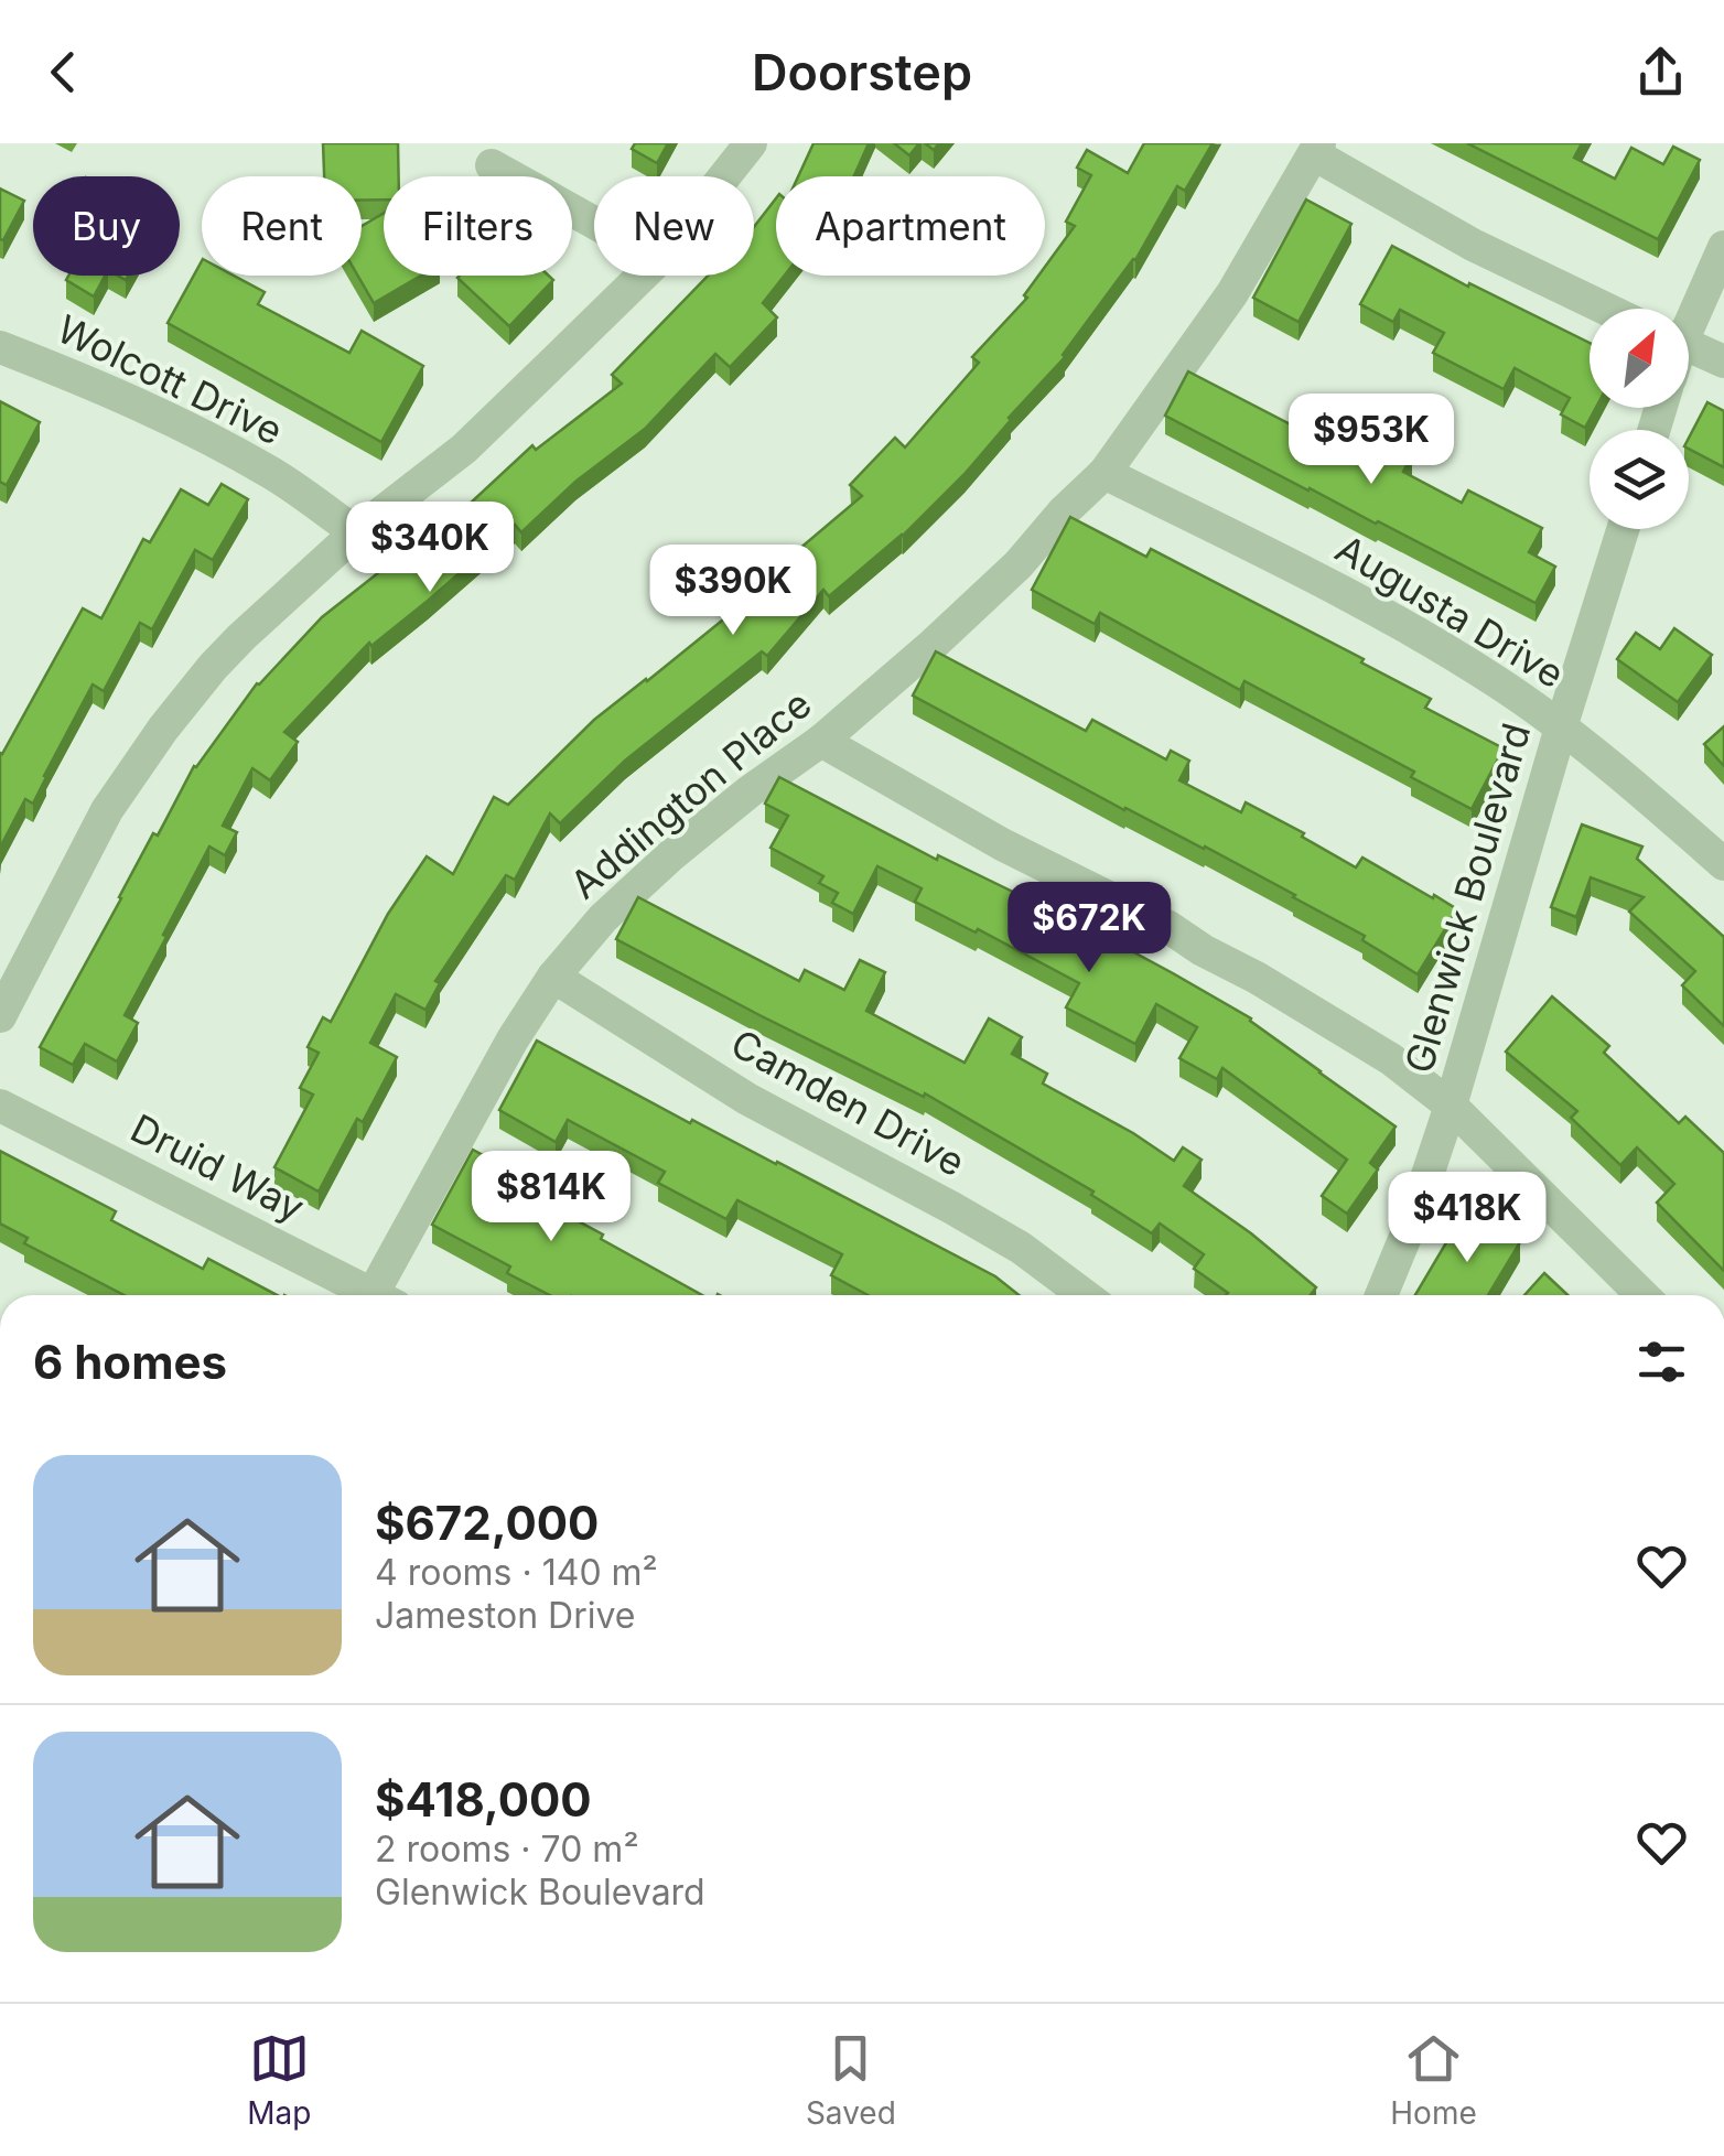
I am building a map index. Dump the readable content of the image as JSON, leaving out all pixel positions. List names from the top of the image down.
{
  "streets": {
    "street": [
      "Wolcott Drive",
      "Augusta Drive",
      "Addington Place",
      "Glenwick Boulevard",
      "Camden Drive",
      "Druid Way"
    ]
  },
  "crossings": [
    ["Augusta Drive", "Addington Place"],
    ["Augusta Drive", "Glenwick Boulevard"],
    ["Addington Place", "Camden Drive"]
  ],
  "north": "top right",
  "page": {
    "header": "Doorstep",
    "chip": [
      "Buy",
      "Rent",
      "Filters",
      "New",
      "Apartment"
    ],
    "price": [
      "$953K",
      "$340K",
      "$390K",
      "$672K",
      "$814K",
      "$418K"
    ],
    "heading": "6 homes",
    "list": [
      {
        "name": "$672,000",
        "note": "4 rooms · 140 m² · Jameston Drive"
      },
      {
        "name": "$418,000",
        "note": "2 rooms · 70 m² · Glenwick Boulevard"
      }
    ],
    "tabs": ["Map", "Saved", "Home"]
  }
}
